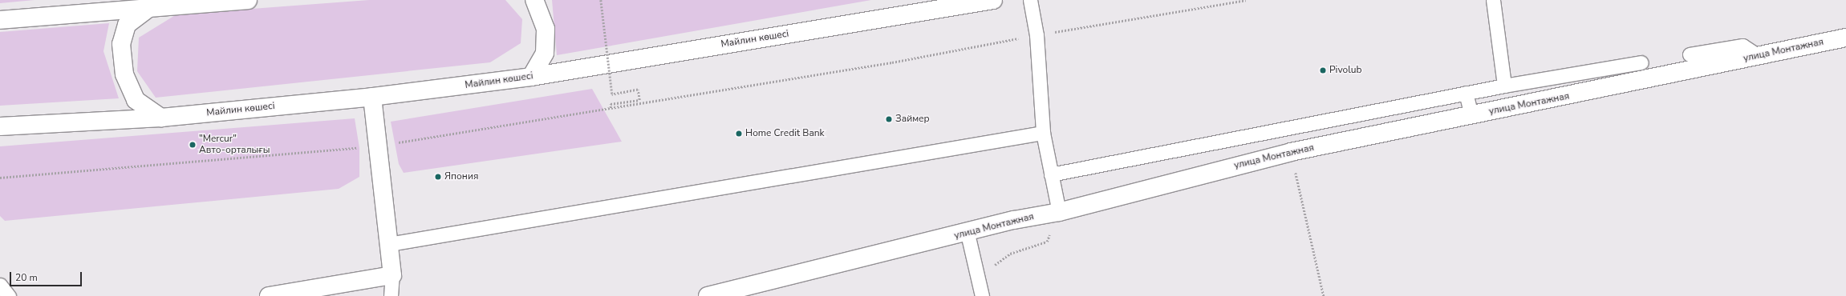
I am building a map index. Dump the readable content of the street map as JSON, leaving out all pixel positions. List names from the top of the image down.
{
  "streets": {
    "street": ["Майлин көшесі", "улица Монтажная"]
  },
  "places": [
    "Pivolub",
    "Займер",
    "Home Credit Bank",
    "\"Mercur\" Авто-орталығы",
    "Япония"
  ],
  "scale_bar": "20 m"
}
